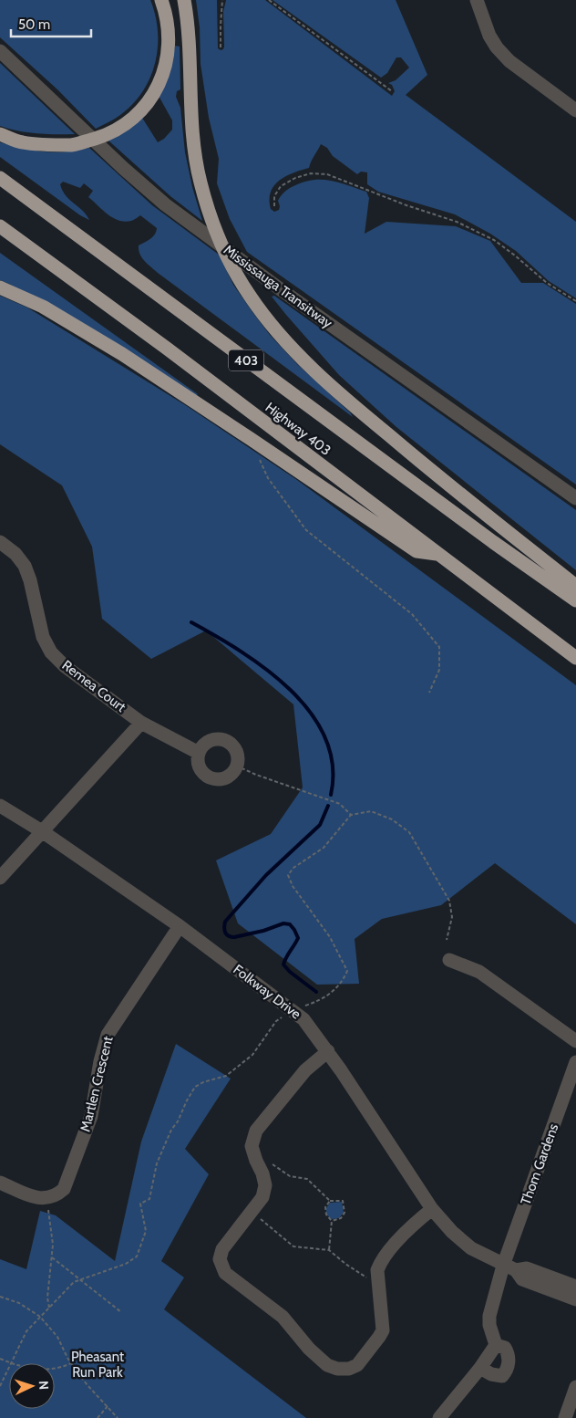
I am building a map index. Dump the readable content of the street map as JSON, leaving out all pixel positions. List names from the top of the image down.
{
  "streets": {
    "highway": ["403", "Highway 403"],
    "street": [
      "Mississauga Transitway",
      "Remea Court",
      "Folkway Drive",
      "Martlen Crescent",
      "Thom Gardens"
    ]
  },
  "crossings": [
    ["Folkway Drive", "Martlen Crescent"],
    ["Folkway Drive", "Thom Gardens"]
  ],
  "parks": ["Pheasant Run Park"],
  "scale_bar": "50 m",
  "north": "right"
}
